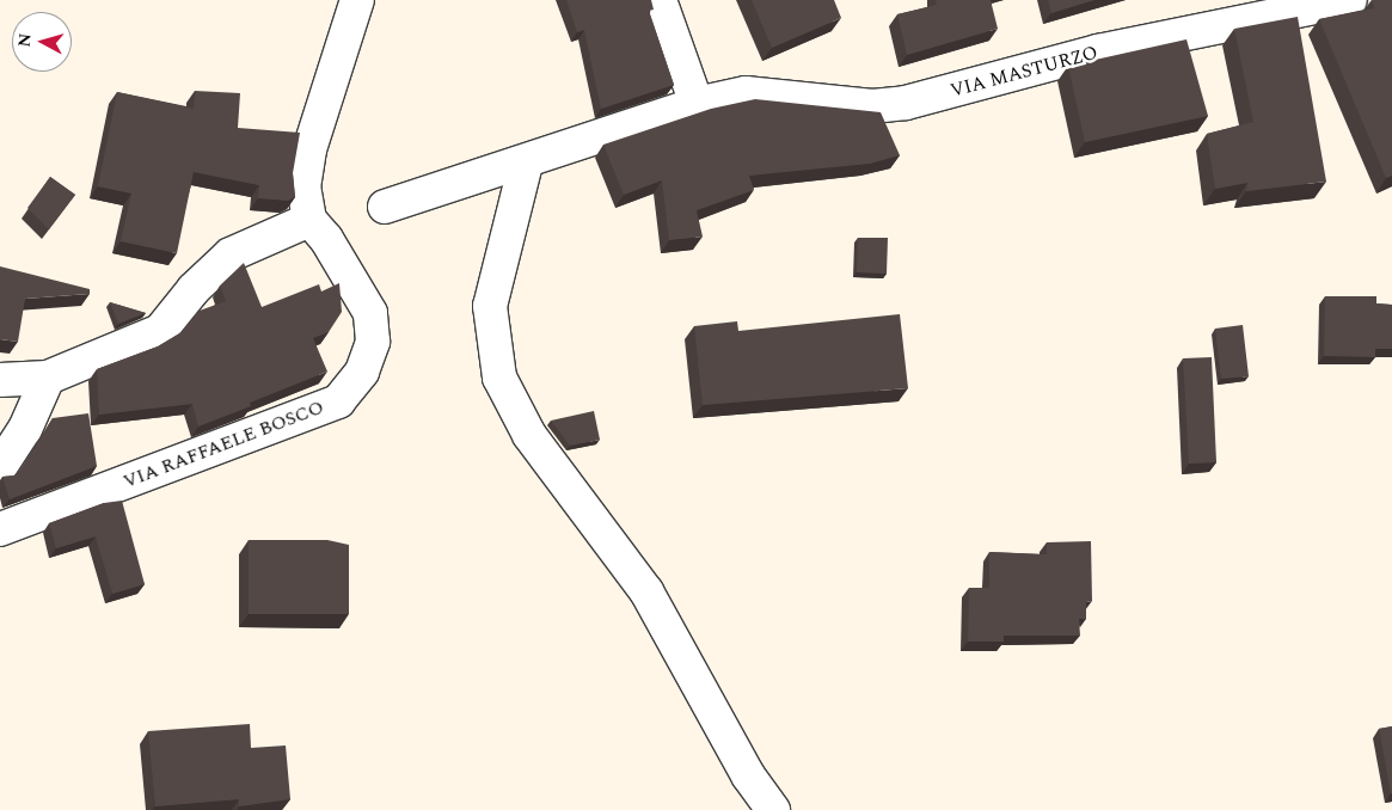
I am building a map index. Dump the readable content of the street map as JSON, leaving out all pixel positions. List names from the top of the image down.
{
  "streets": {
    "street": ["VIA MASTURZO", "VIA RAFFAELE BOSCO"]
  },
  "north": "left"
}
